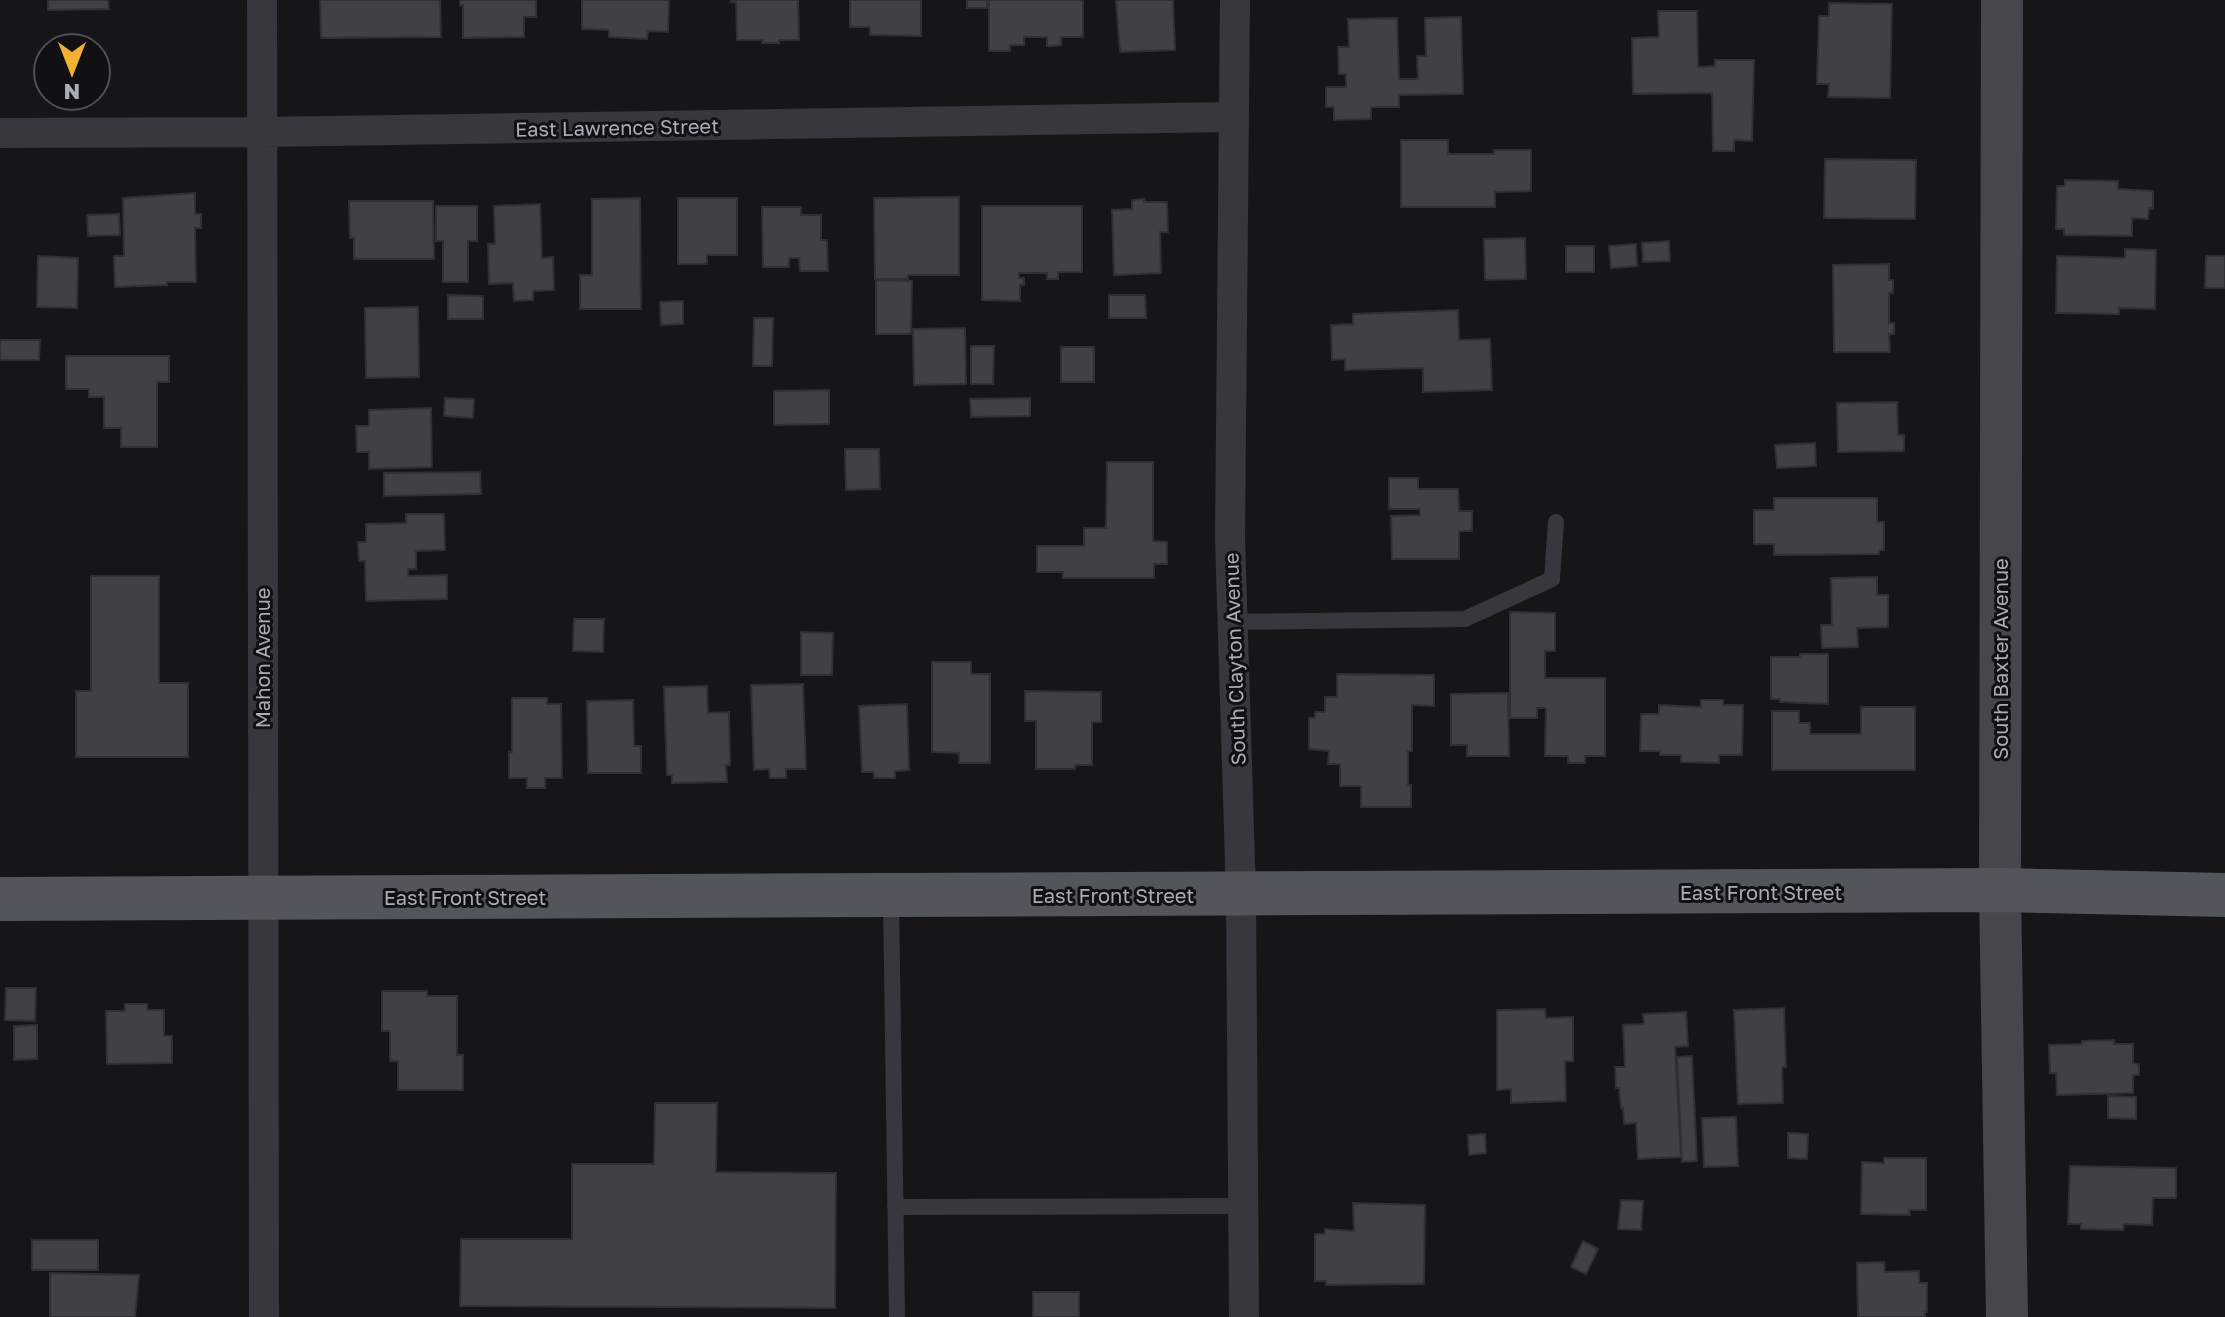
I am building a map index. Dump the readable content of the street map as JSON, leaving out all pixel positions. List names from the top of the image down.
{
  "streets": {
    "main road": ["East Front Street"],
    "street": [
      "East Lawrence Street",
      "Mahon Avenue",
      "South Clayton Avenue",
      "South Baxter Avenue"
    ]
  },
  "crossings": [
    ["East Lawrence Street", "Mahon Avenue"],
    ["East Lawrence Street", "South Clayton Avenue"],
    ["Mahon Avenue", "East Front Street"],
    ["South Clayton Avenue", "East Front Street"],
    ["South Baxter Avenue", "East Front Street"]
  ],
  "north": "bottom"
}
